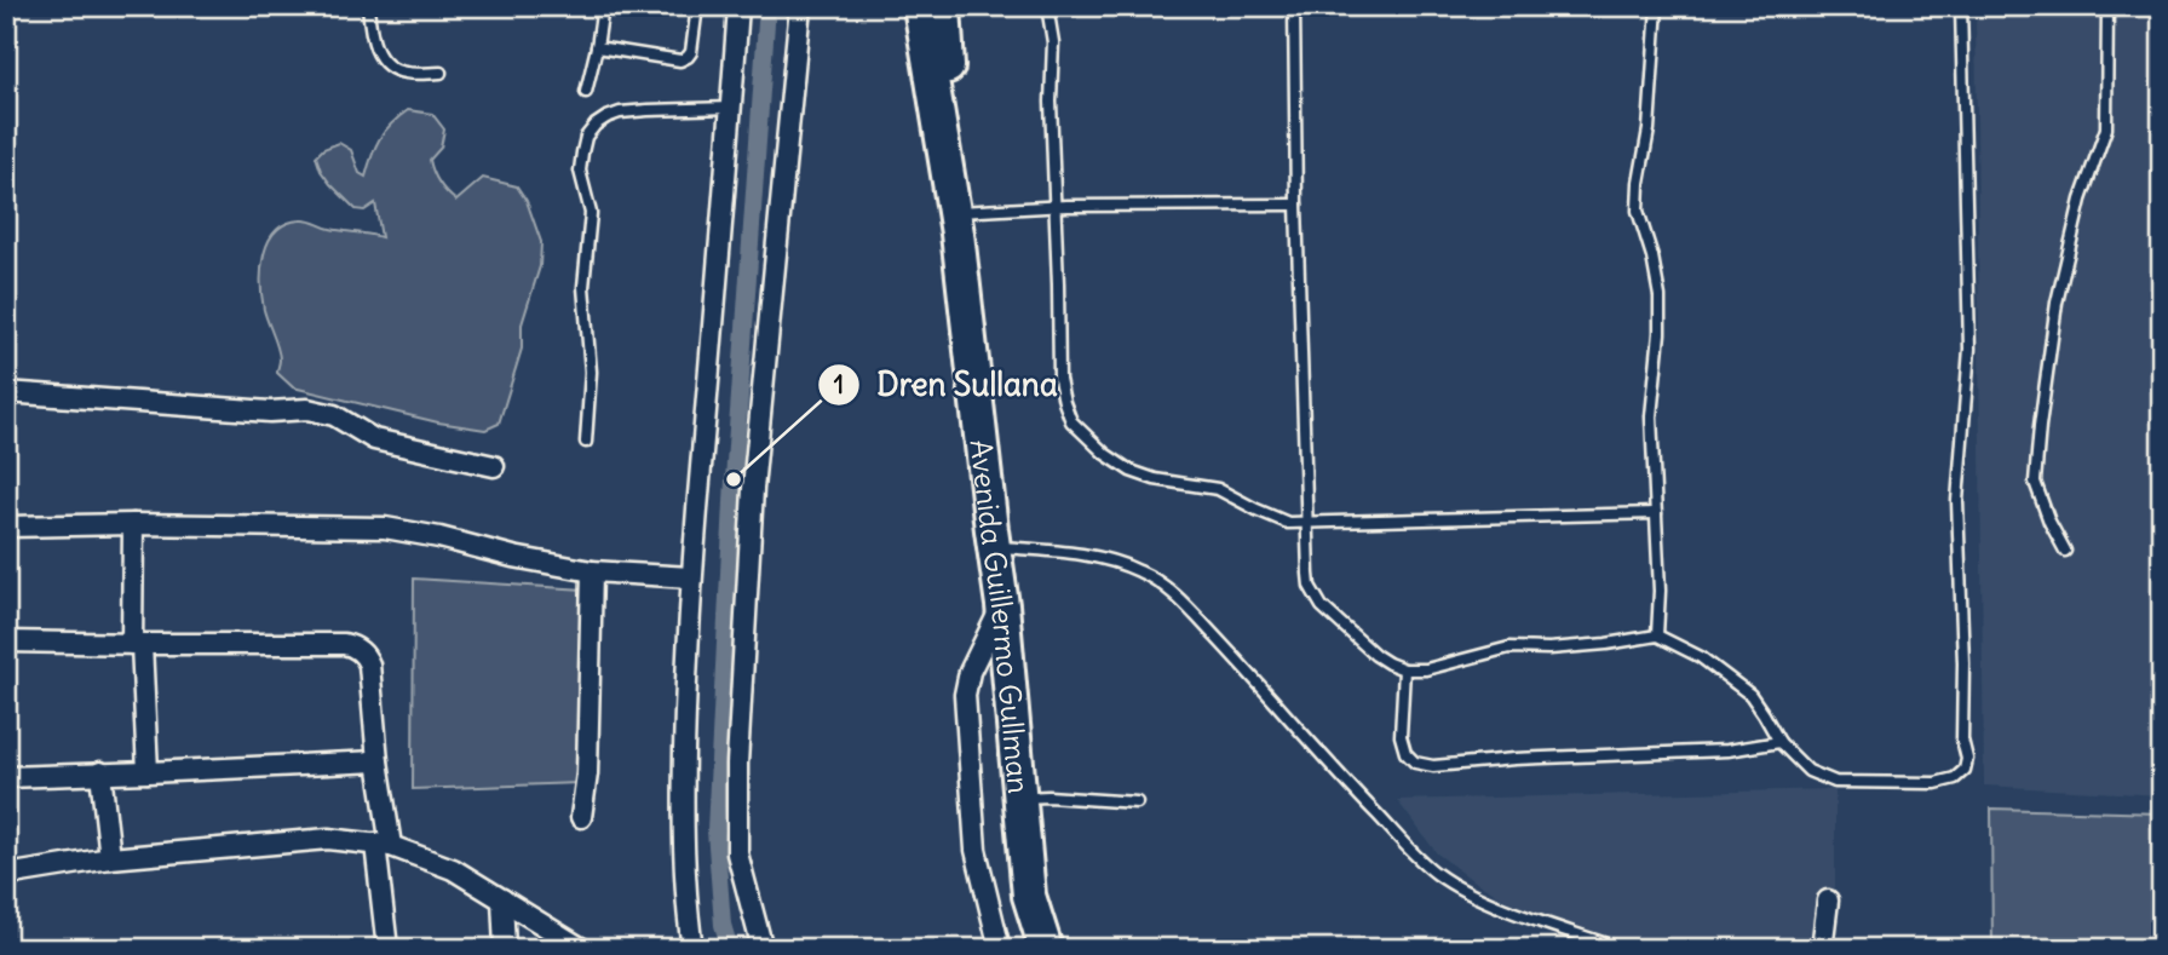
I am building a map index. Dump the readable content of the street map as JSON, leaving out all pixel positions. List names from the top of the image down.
{
  "streets": {
    "main road": ["Avenida Guillermo Gullman"]
  },
  "places": ["Dren Sullana"]
}
